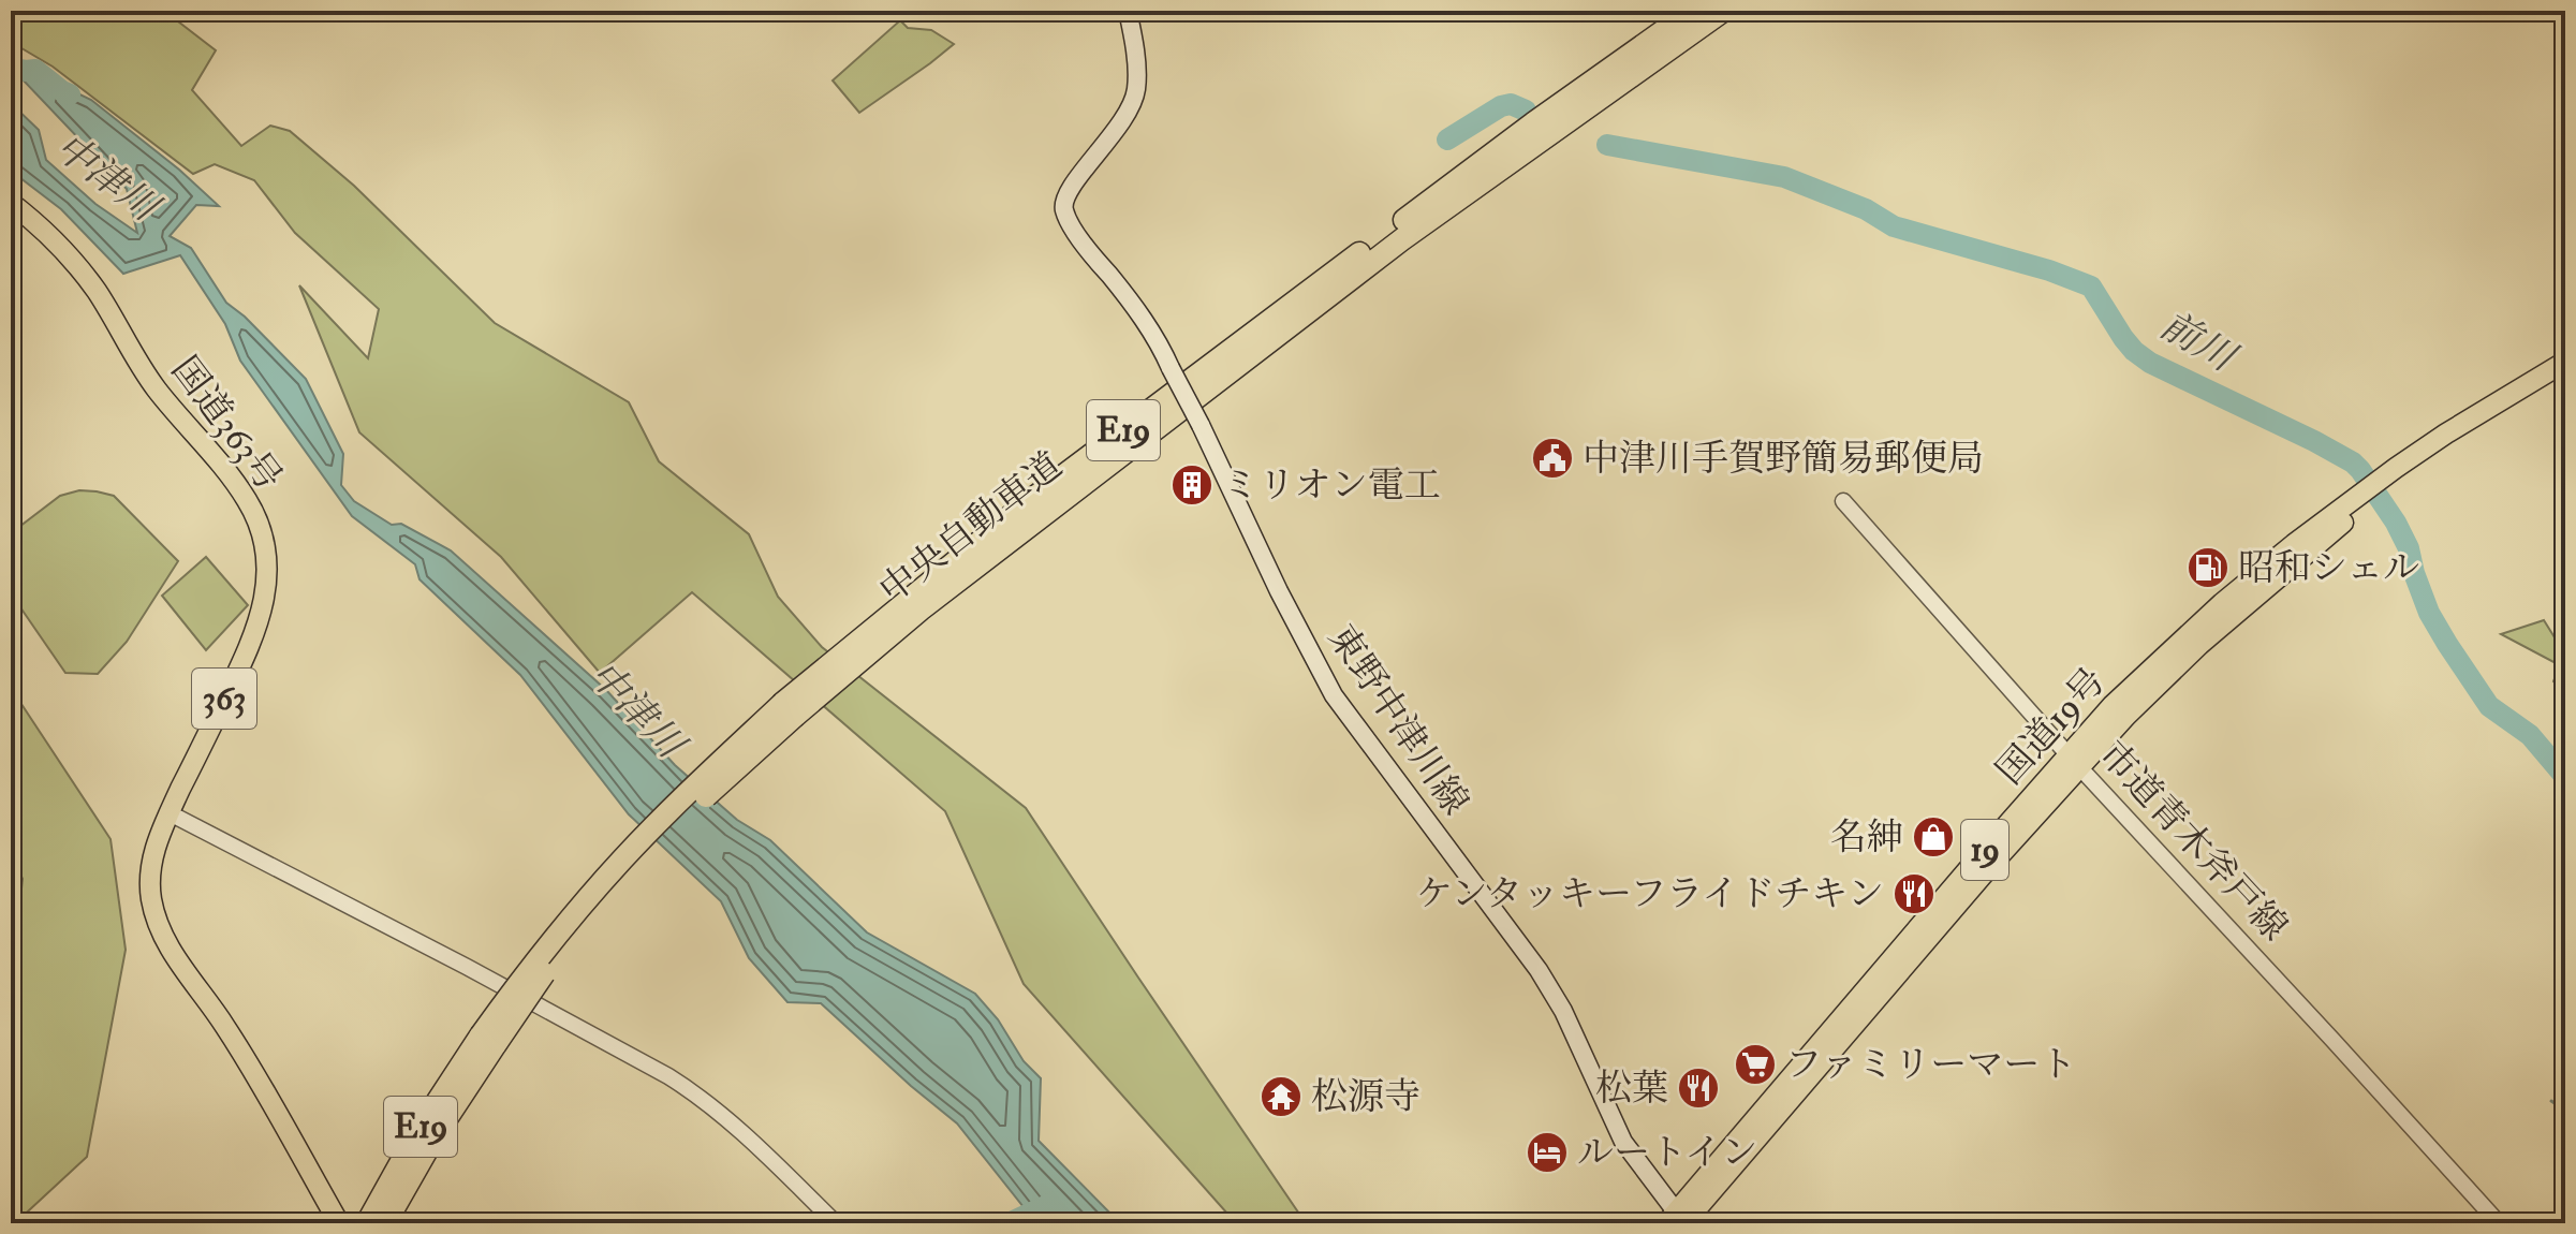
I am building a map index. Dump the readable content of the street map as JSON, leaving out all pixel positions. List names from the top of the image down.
{
  "streets": {
    "highway": [
      "国道363号",
      "E19",
      "中央自動車道",
      "363",
      "国道19号",
      "19"
    ],
    "main road": ["東野中津川線"],
    "street": ["市道青木斧戸線"]
  },
  "crossings": [
    ["東野中津川線", "国道19号"],
    ["国道19号", "市道青木斧戸線"]
  ],
  "water": ["中津川", "前川"],
  "places": {
    "public building": ["中津川手賀野簡易郵便局"],
    "building": ["ミリオン電工"],
    "fuel station": ["昭和シェル"],
    "shop": ["名紳"],
    "restaurant": ["ケンタッキーフライドチキン", "松葉"],
    "supermarket": ["ファミリーマート"],
    "temple": ["松源寺"],
    "hotel": ["ルートイン"]
  }
}
